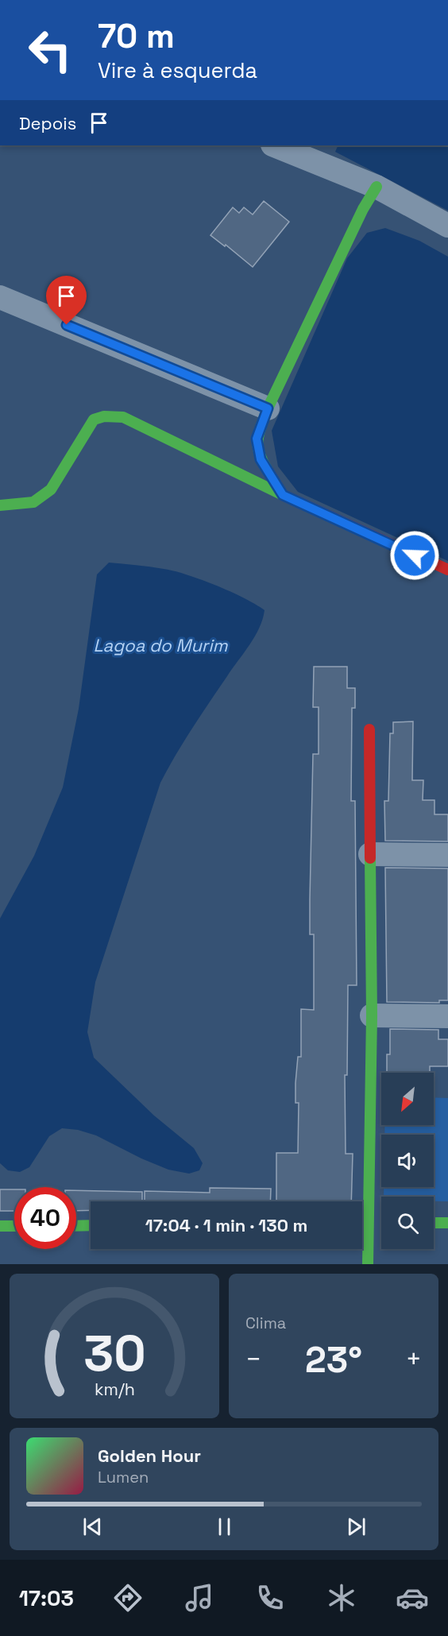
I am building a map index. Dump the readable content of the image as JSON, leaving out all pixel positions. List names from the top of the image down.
{
  "water": ["Lagoa do Murim"],
  "north": "bottom left",
  "page": {
    "turn": ["70 m", "Vire à esquerda"],
    "then": "Depois",
    "limit": "40",
    "trip": "17:04 · 1 min · 130 m",
    "tile": "Clima",
    "heat": ["−", "23°", "+"],
    "song": ["Golden Hour", "Lumen"],
    "tabs": "17:03",
    "gauge": ["30", "km/h"]
  }
}
